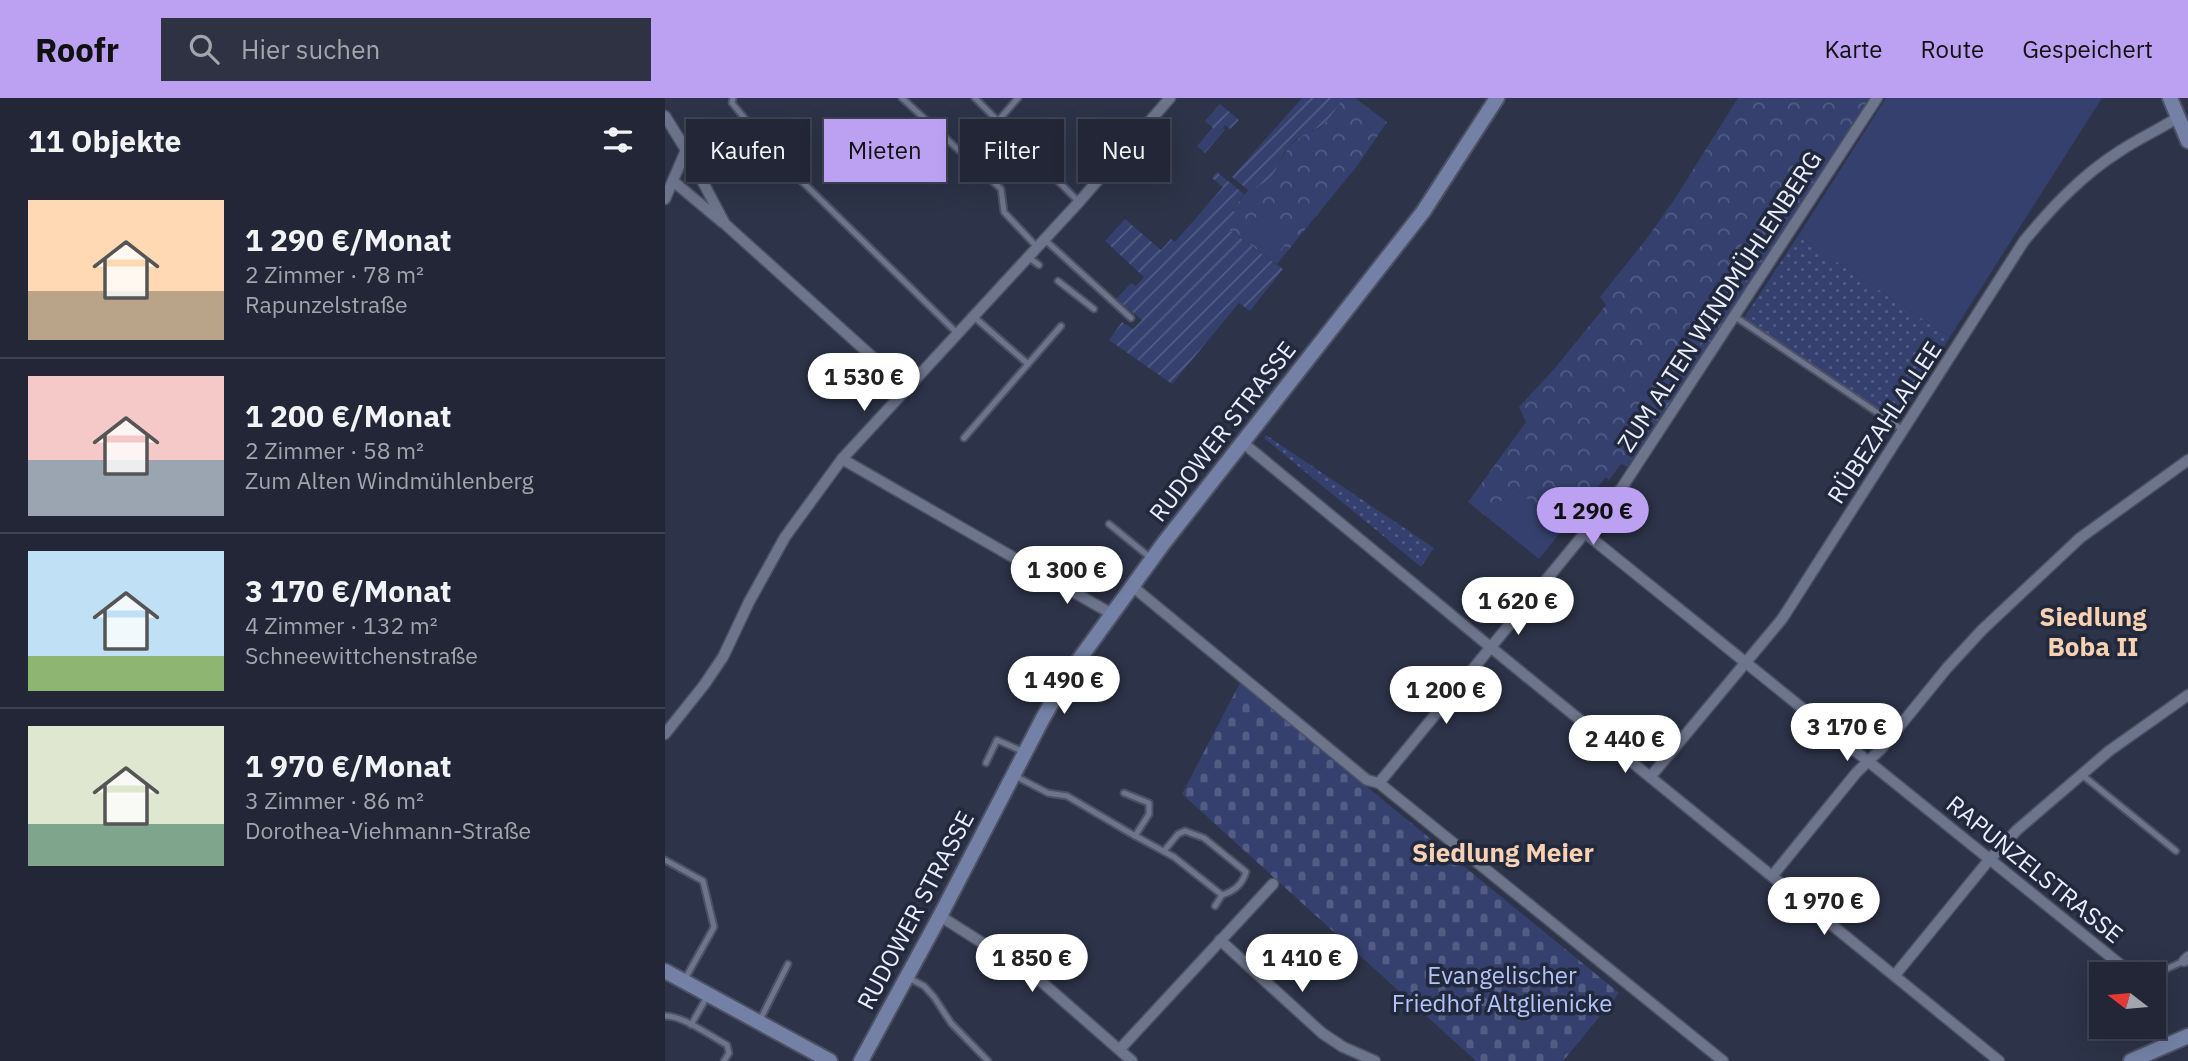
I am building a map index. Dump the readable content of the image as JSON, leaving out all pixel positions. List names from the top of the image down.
{
  "streets": {
    "street": [
      "ZUM ALTEN WINDMÜHLENBERG",
      "RÜBEZAHLALLEE",
      "RUDOWER STRASSE",
      "RAPUNZELSTRASSE"
    ]
  },
  "crossings": [
    ["ZUM ALTEN WINDMÜHLENBERG", "RAPUNZELSTRASSE"],
    ["RÜBEZAHLALLEE", "RAPUNZELSTRASSE"]
  ],
  "districts": ["Siedlung Boba II", "Siedlung Meier"],
  "parks": ["Evangelischer Friedhof Altglienicke"],
  "north": "left",
  "page": {
    "header": "Roofr",
    "search": "Hier suchen",
    "nav": ["Karte", "Route", "Gespeichert"],
    "heading": "11 Objekte",
    "chip": [
      "Kaufen",
      "Mieten",
      "Filter",
      "Neu"
    ],
    "list": [
      {
        "name": "1 290 €/Monat",
        "note": "2 Zimmer · 78 m² · Rapunzelstraße"
      },
      {
        "name": "1 200 €/Monat",
        "note": "2 Zimmer · 58 m² · Zum Alten Windmühlenberg"
      },
      {
        "name": "3 170 €/Monat",
        "note": "4 Zimmer · 132 m² · Schneewittchenstraße"
      },
      {
        "name": "1 970 €/Monat",
        "note": "3 Zimmer · 86 m² · Dorothea-Viehmann-Straße"
      }
    ],
    "price": [
      "1 530 €",
      "1 290 €",
      "1 300 €",
      "1 620 €",
      "1 490 €",
      "1 200 €",
      "3 170 €",
      "2 440 €",
      "1 970 €",
      "1 850 €",
      "1 410 €"
    ]
  }
}
